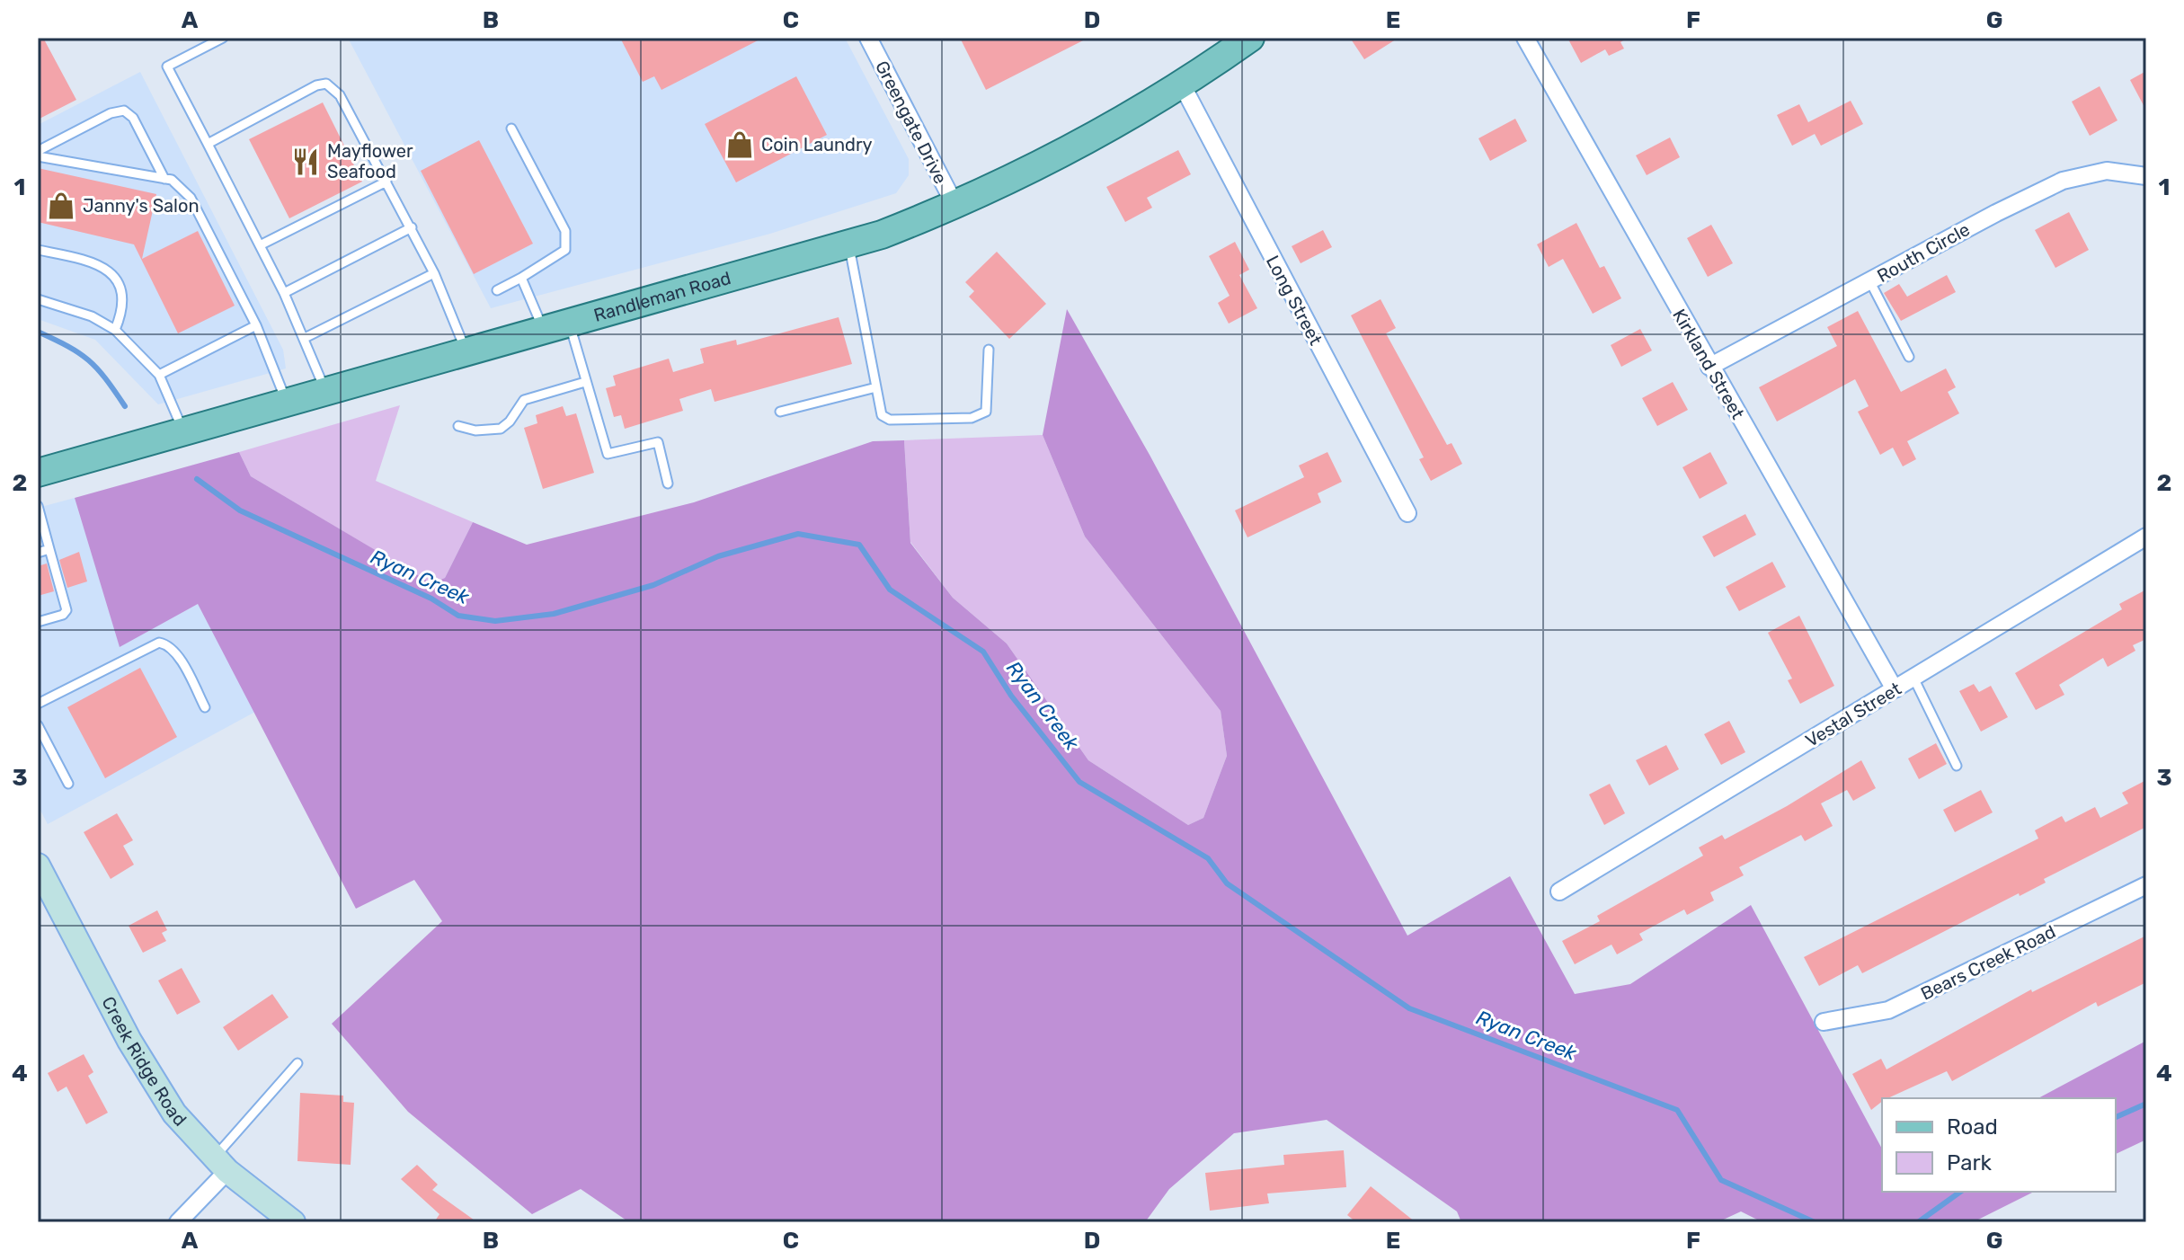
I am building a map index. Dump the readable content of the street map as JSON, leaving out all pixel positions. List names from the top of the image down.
{
  "streets": {
    "main road": ["Randleman Road", "Creek Ridge Road"],
    "street": [
      "Greengate Drive",
      "Routh Circle",
      "Long Street",
      "Kirkland Street",
      "Vestal Street",
      "Bears Creek Road"
    ]
  },
  "crossings": [
    ["Greengate Drive", "Randleman Road"],
    ["Routh Circle", "Kirkland Street"],
    ["Randleman Road", "Long Street"],
    ["Kirkland Street", "Vestal Street"]
  ],
  "water": ["Ryan Creek"],
  "places": {
    "shop": ["Coin Laundry", "Janny's Salon"],
    "restaurant": ["Mayflower Seafood"]
  },
  "legend": ["Road", "Park"],
  "grid": {
    "columns": [
      "A",
      "B",
      "C",
      "D",
      "E",
      "F",
      "G"
    ],
    "rows": [
      "1",
      "2",
      "3",
      "4"
    ]
  }
}
